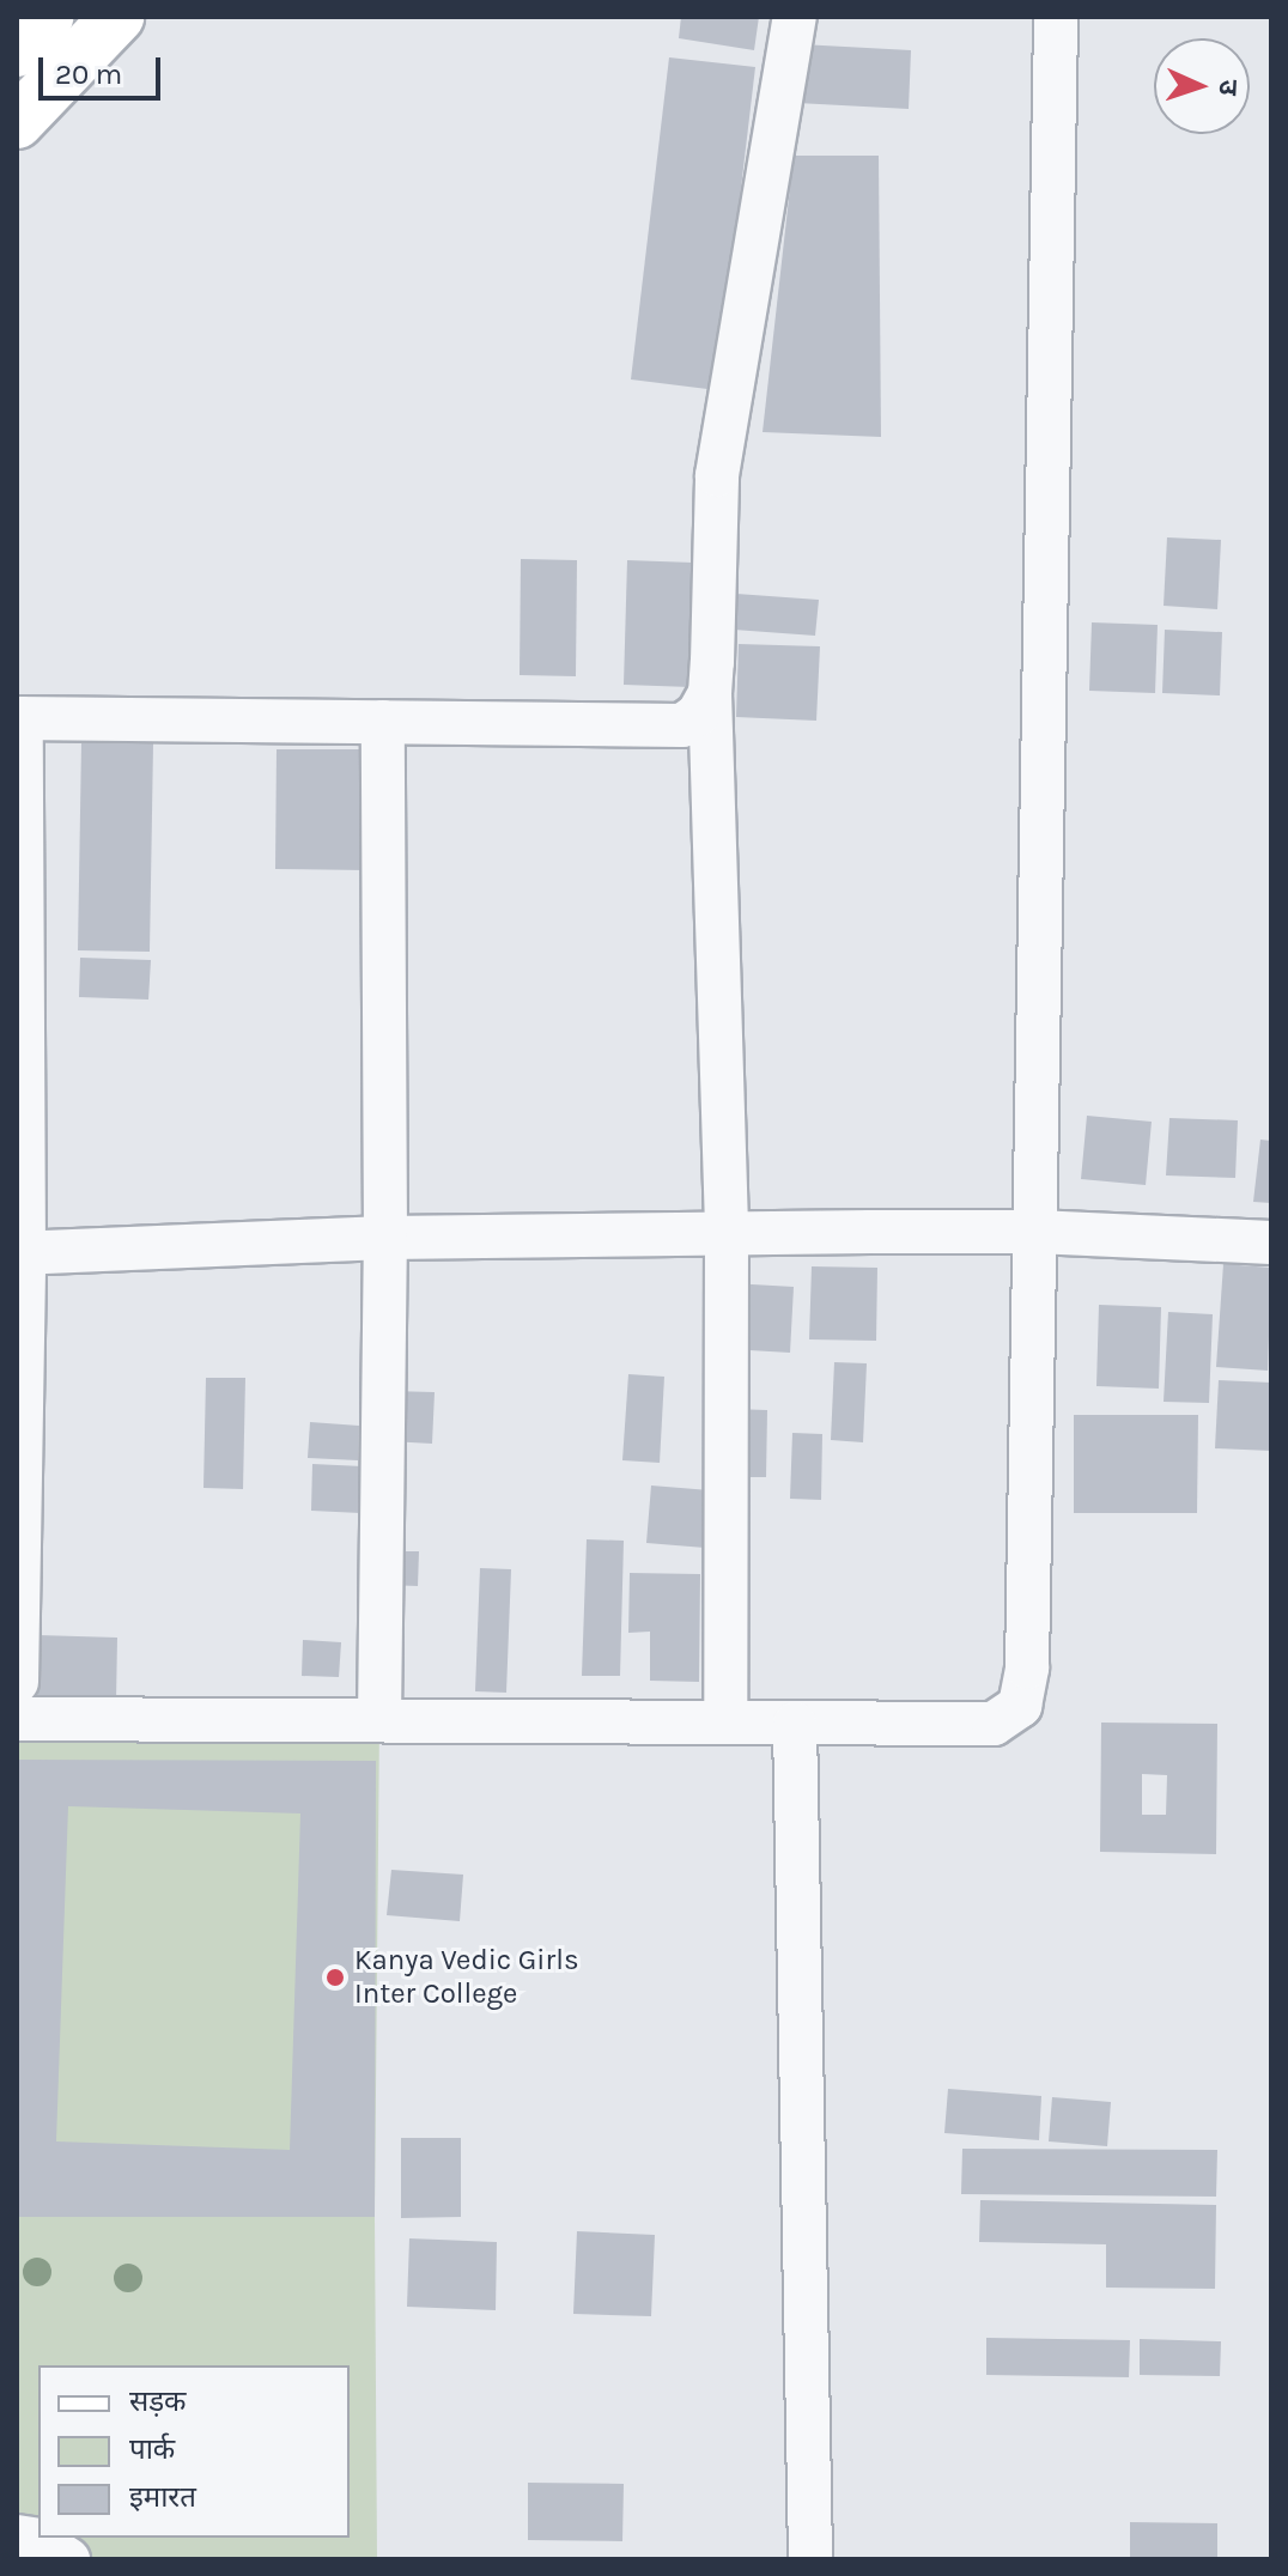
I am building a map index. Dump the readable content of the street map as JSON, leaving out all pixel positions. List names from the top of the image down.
{
  "places": ["Kanya Vedic Girls Inter College"],
  "legend": ["सड़क", "पार्क", "इमारत"],
  "scale_bar": "20 m",
  "north": "right"
}
